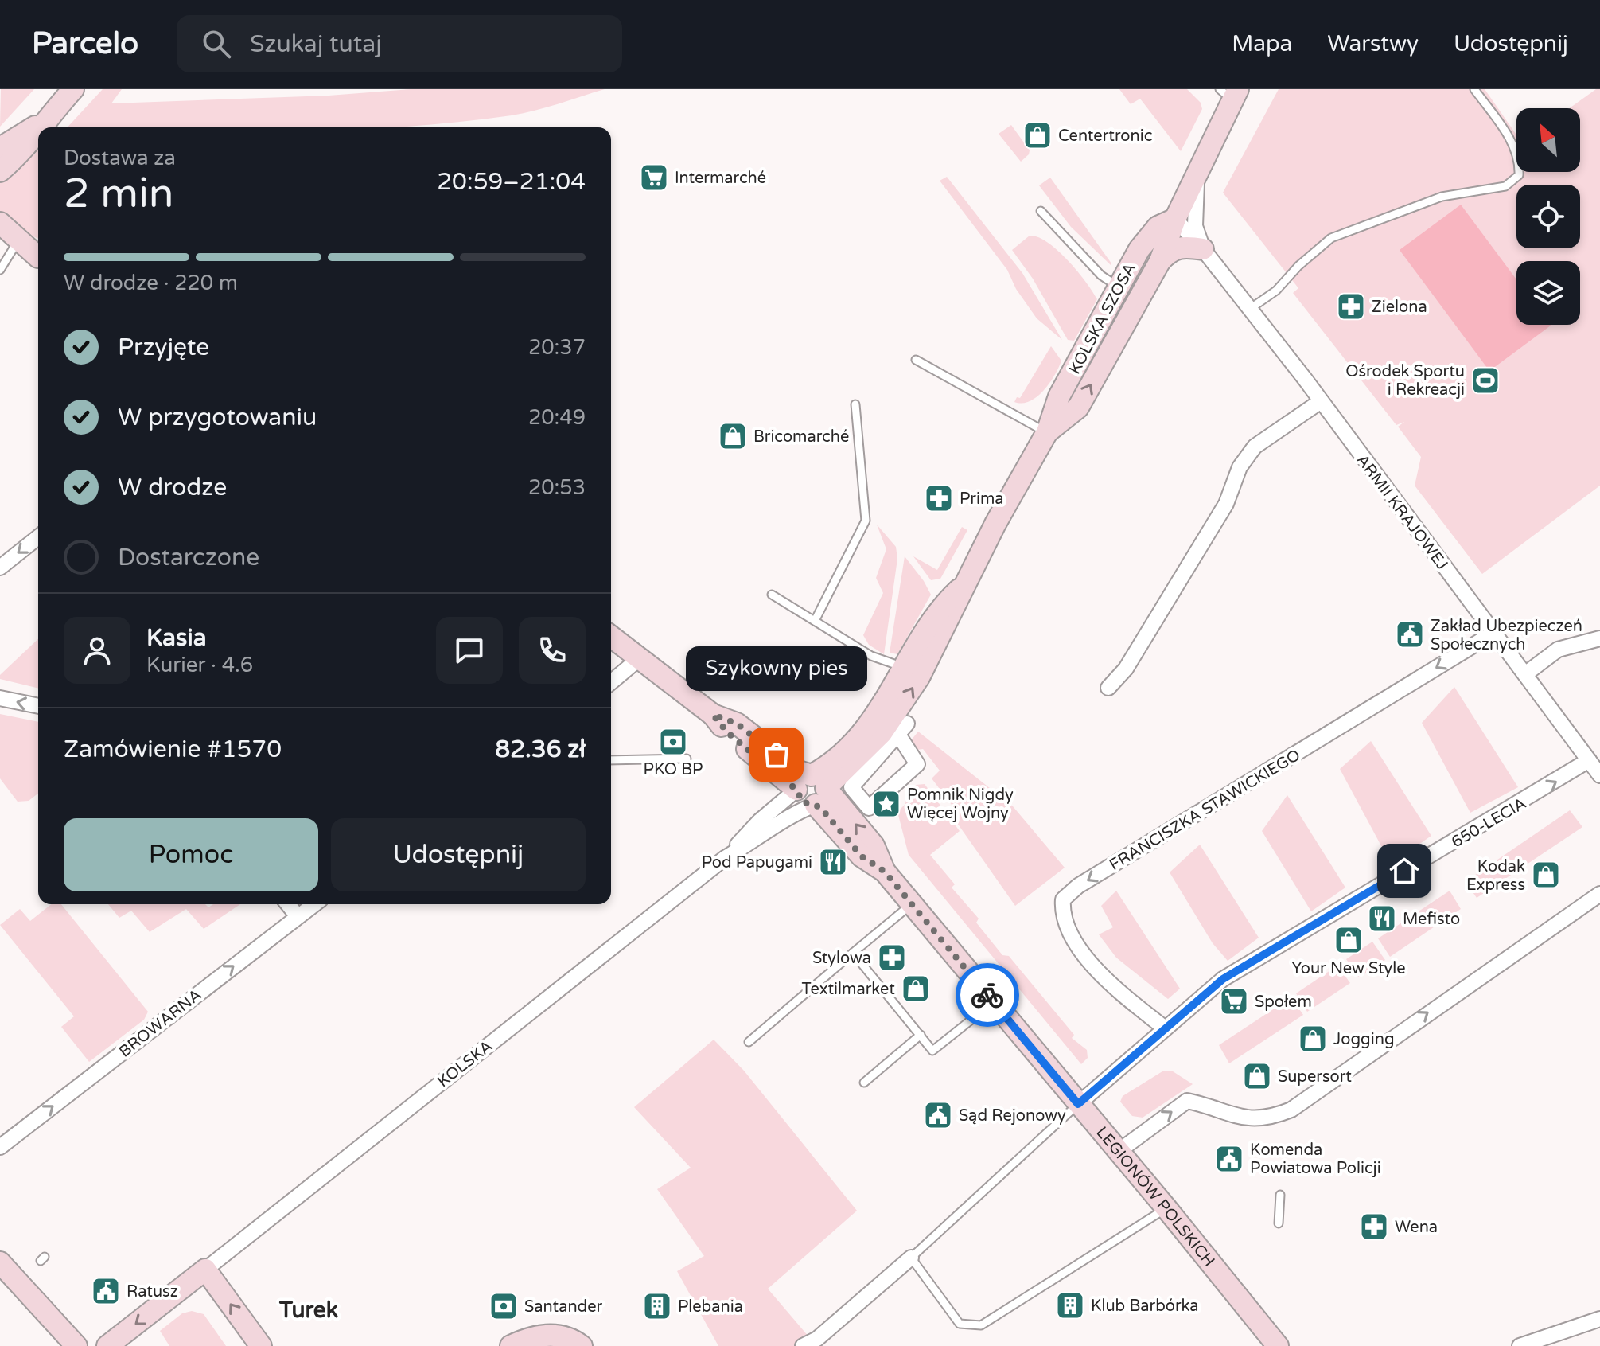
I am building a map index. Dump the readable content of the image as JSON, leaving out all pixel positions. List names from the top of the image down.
{
  "streets": {
    "street": [
      "KOLSKA SZOSA",
      "ARMII KRAJOWEJ",
      "FRANCISZKA STAWICKIEGO",
      "650-LECIA",
      "BROWARNA",
      "KOLSKA",
      "LEGIONÓW POLSKICH"
    ]
  },
  "crossings": [
    ["KOLSKA SZOSA", "ARMII KRAJOWEJ"],
    ["KOLSKA SZOSA", "KOLSKA"],
    ["KOLSKA SZOSA", "LEGIONÓW POLSKICH"],
    ["ARMII KRAJOWEJ", "FRANCISZKA STAWICKIEGO"],
    ["ARMII KRAJOWEJ", "650-LECIA"],
    ["FRANCISZKA STAWICKIEGO", "650-LECIA"],
    ["650-LECIA", "LEGIONÓW POLSKICH"],
    ["KOLSKA", "LEGIONÓW POLSKICH"]
  ],
  "one_way": ["650-LECIA", "BROWARNA"],
  "districts": ["Turek"],
  "places": {
    "shop": [
      "Centertronic",
      "Bricomarché",
      "Kodak Express",
      "Your New Style",
      "Textilmarket",
      "Jogging",
      "Supersort"
    ],
    "supermarket": ["Intermarché", "Społem"],
    "pharmacy": [
      "Zielona",
      "Prima",
      "Stylowa",
      "Wena"
    ],
    "sports": ["Ośrodek Sportu i Rekreacji"],
    "public building": [
      "Zakład Ubezpieczeń Społecznych",
      "Sąd Rejonowy",
      "Komenda Powiatowa Policji",
      "Ratusz"
    ],
    "bank": ["PKO BP", "Santander"],
    "other": ["Szykowny pies"],
    "place": ["Pomnik Nigdy Więcej Wojny"],
    "restaurant": ["Pod Papugami", "Mefisto"],
    "building": ["Klub Barbórka", "Plebania"]
  },
  "north": "top left",
  "page": {
    "header": "Parcelo",
    "search": "Szukaj tutaj",
    "nav": ["Mapa", "Warstwy", "Udostępnij"],
    "heading": ["2 min", "Dostawa za", "20:59–21:04"],
    "panel": [
      "Kasia",
      "Kurier · 4.6",
      "Zamówienie #1570",
      "82.36 zł"
    ],
    "bar": "W drodze · 220 m",
    "list": [
      ["Przyjęte", "20:37"],
      ["W przygotowaniu", "20:49"],
      ["W drodze", "20:53"],
      "Dostarczone"
    ],
    "bubble": "Szykowny pies",
    "buttons": ["Pomoc", "Udostępnij"]
  }
}
